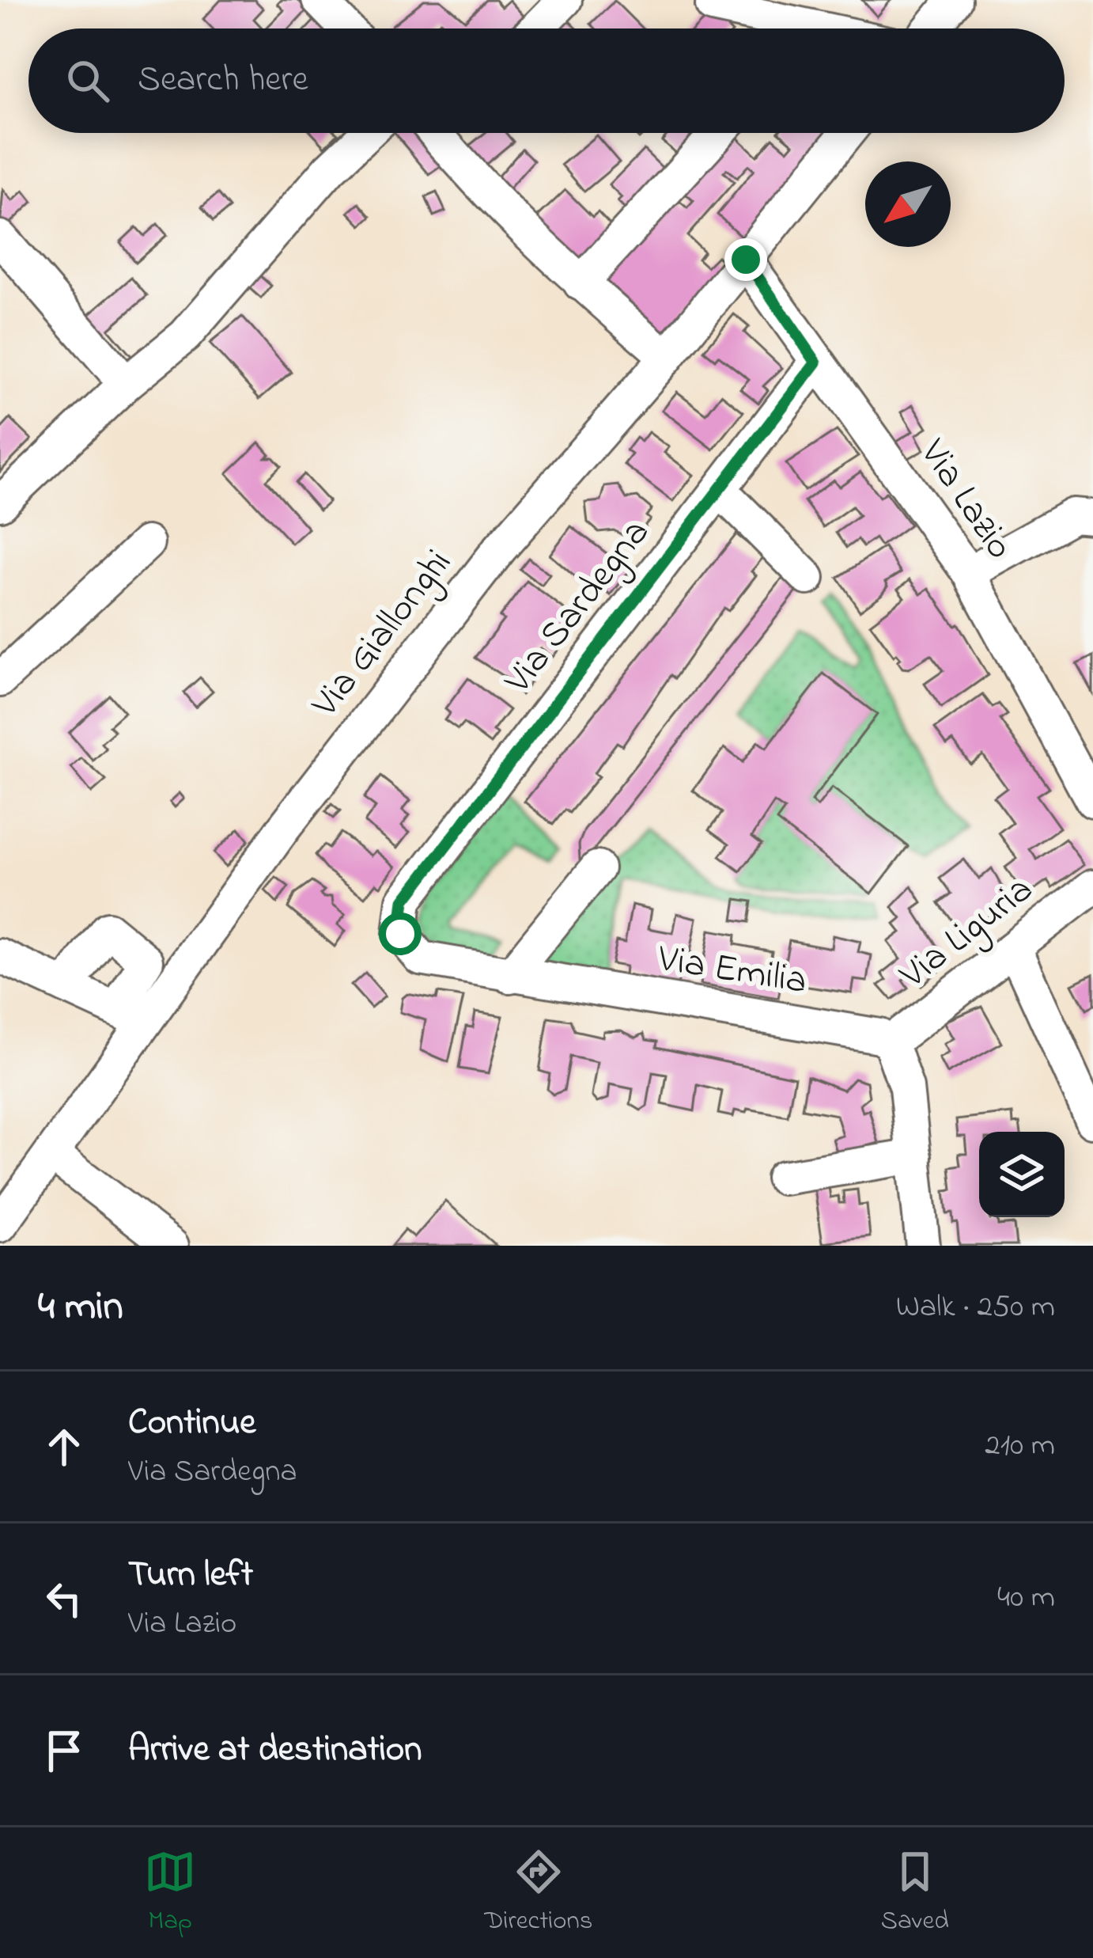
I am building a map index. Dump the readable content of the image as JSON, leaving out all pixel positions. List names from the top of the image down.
{
  "streets": {
    "street": [
      "Via Lazio",
      "Via Sardegna",
      "Via Giallonghi",
      "Via Liguria",
      "Via Emilia"
    ]
  },
  "crossings": [
    ["Via Lazio", "Via Sardegna"],
    ["Via Lazio", "Via Giallonghi"],
    ["Via Sardegna", "Via Emilia"],
    ["Via Liguria", "Via Emilia"]
  ],
  "north": "bottom left",
  "page": {
    "search": "Search here",
    "heading": ["4 min", "Walk · 250 m"],
    "list": [
      ["Continue", "Via Sardegna", "210 m"],
      ["Turn left", "Via Lazio", "40 m"],
      "Arrive at destination"
    ],
    "nav": ["Map", "Directions", "Saved"]
  }
}
